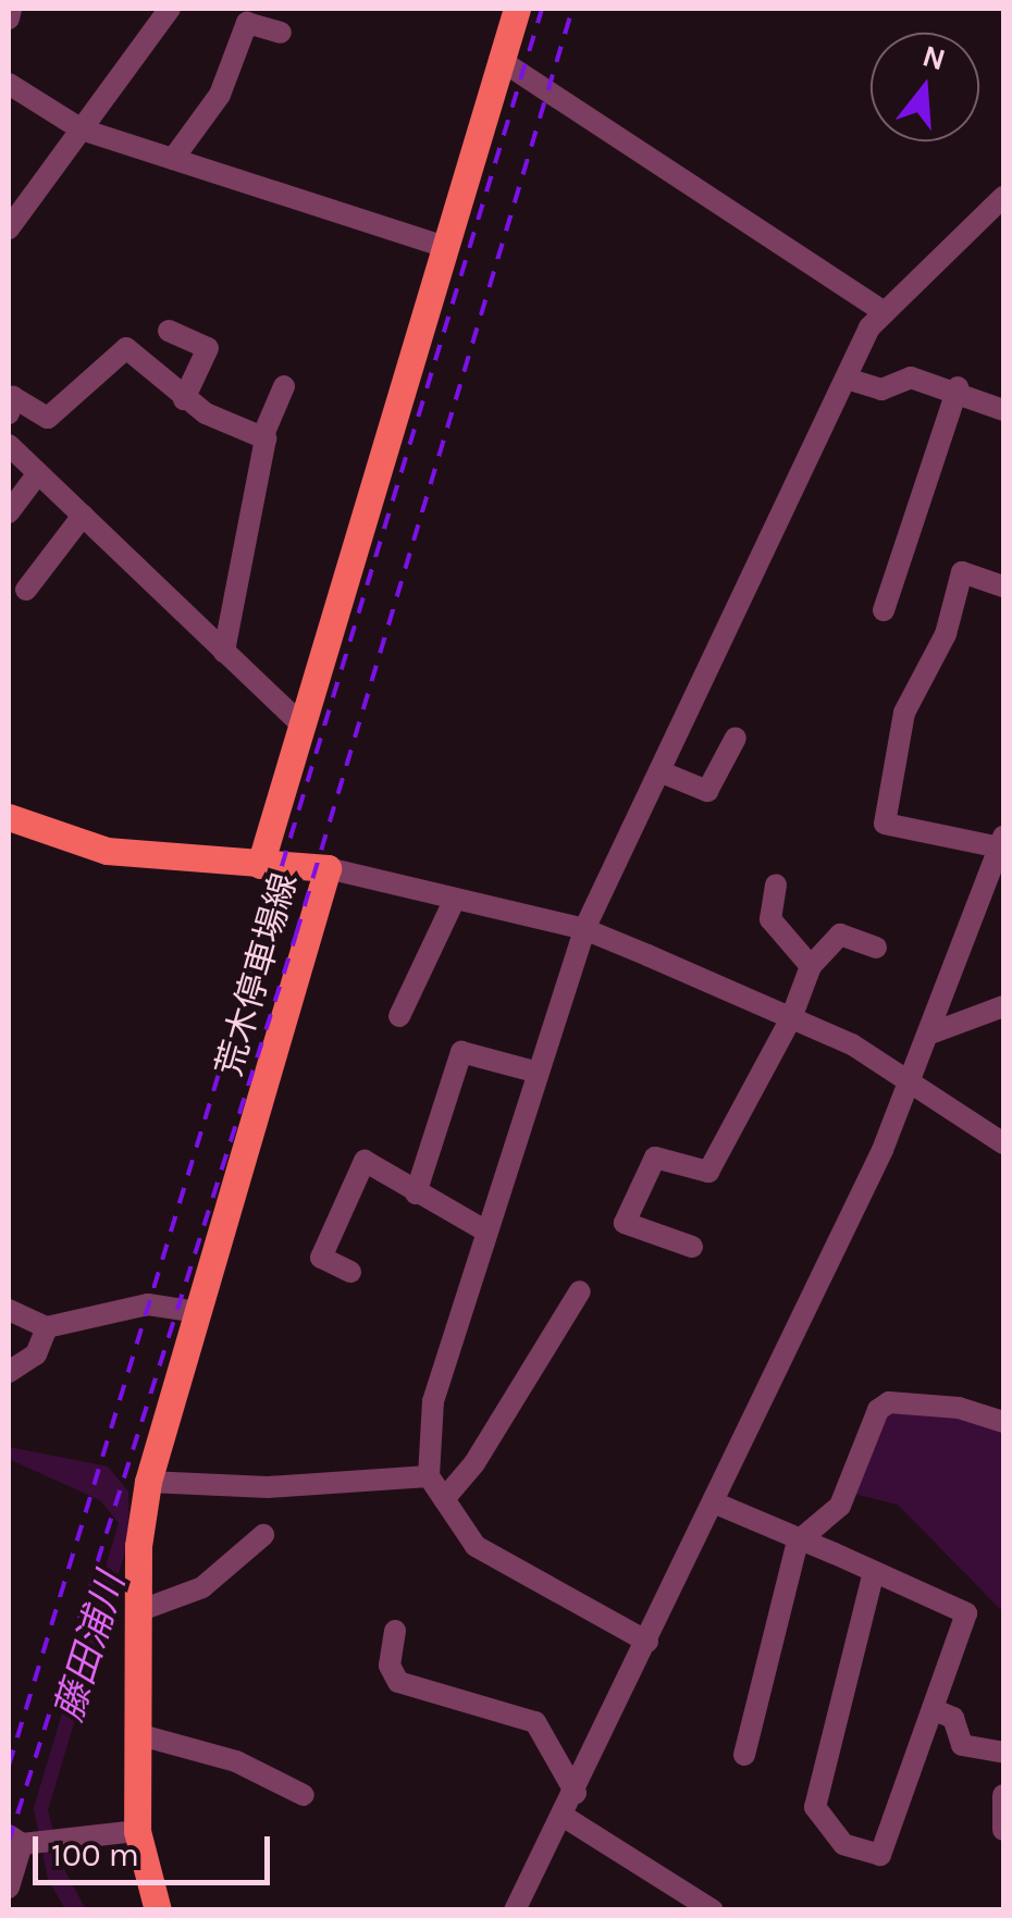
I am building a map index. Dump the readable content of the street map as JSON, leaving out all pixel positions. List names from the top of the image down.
{
  "streets": {
    "main road": ["荒木停車場線"]
  },
  "water": ["藤田浦川"],
  "scale_bar": "100 m",
  "north": "top"
}
